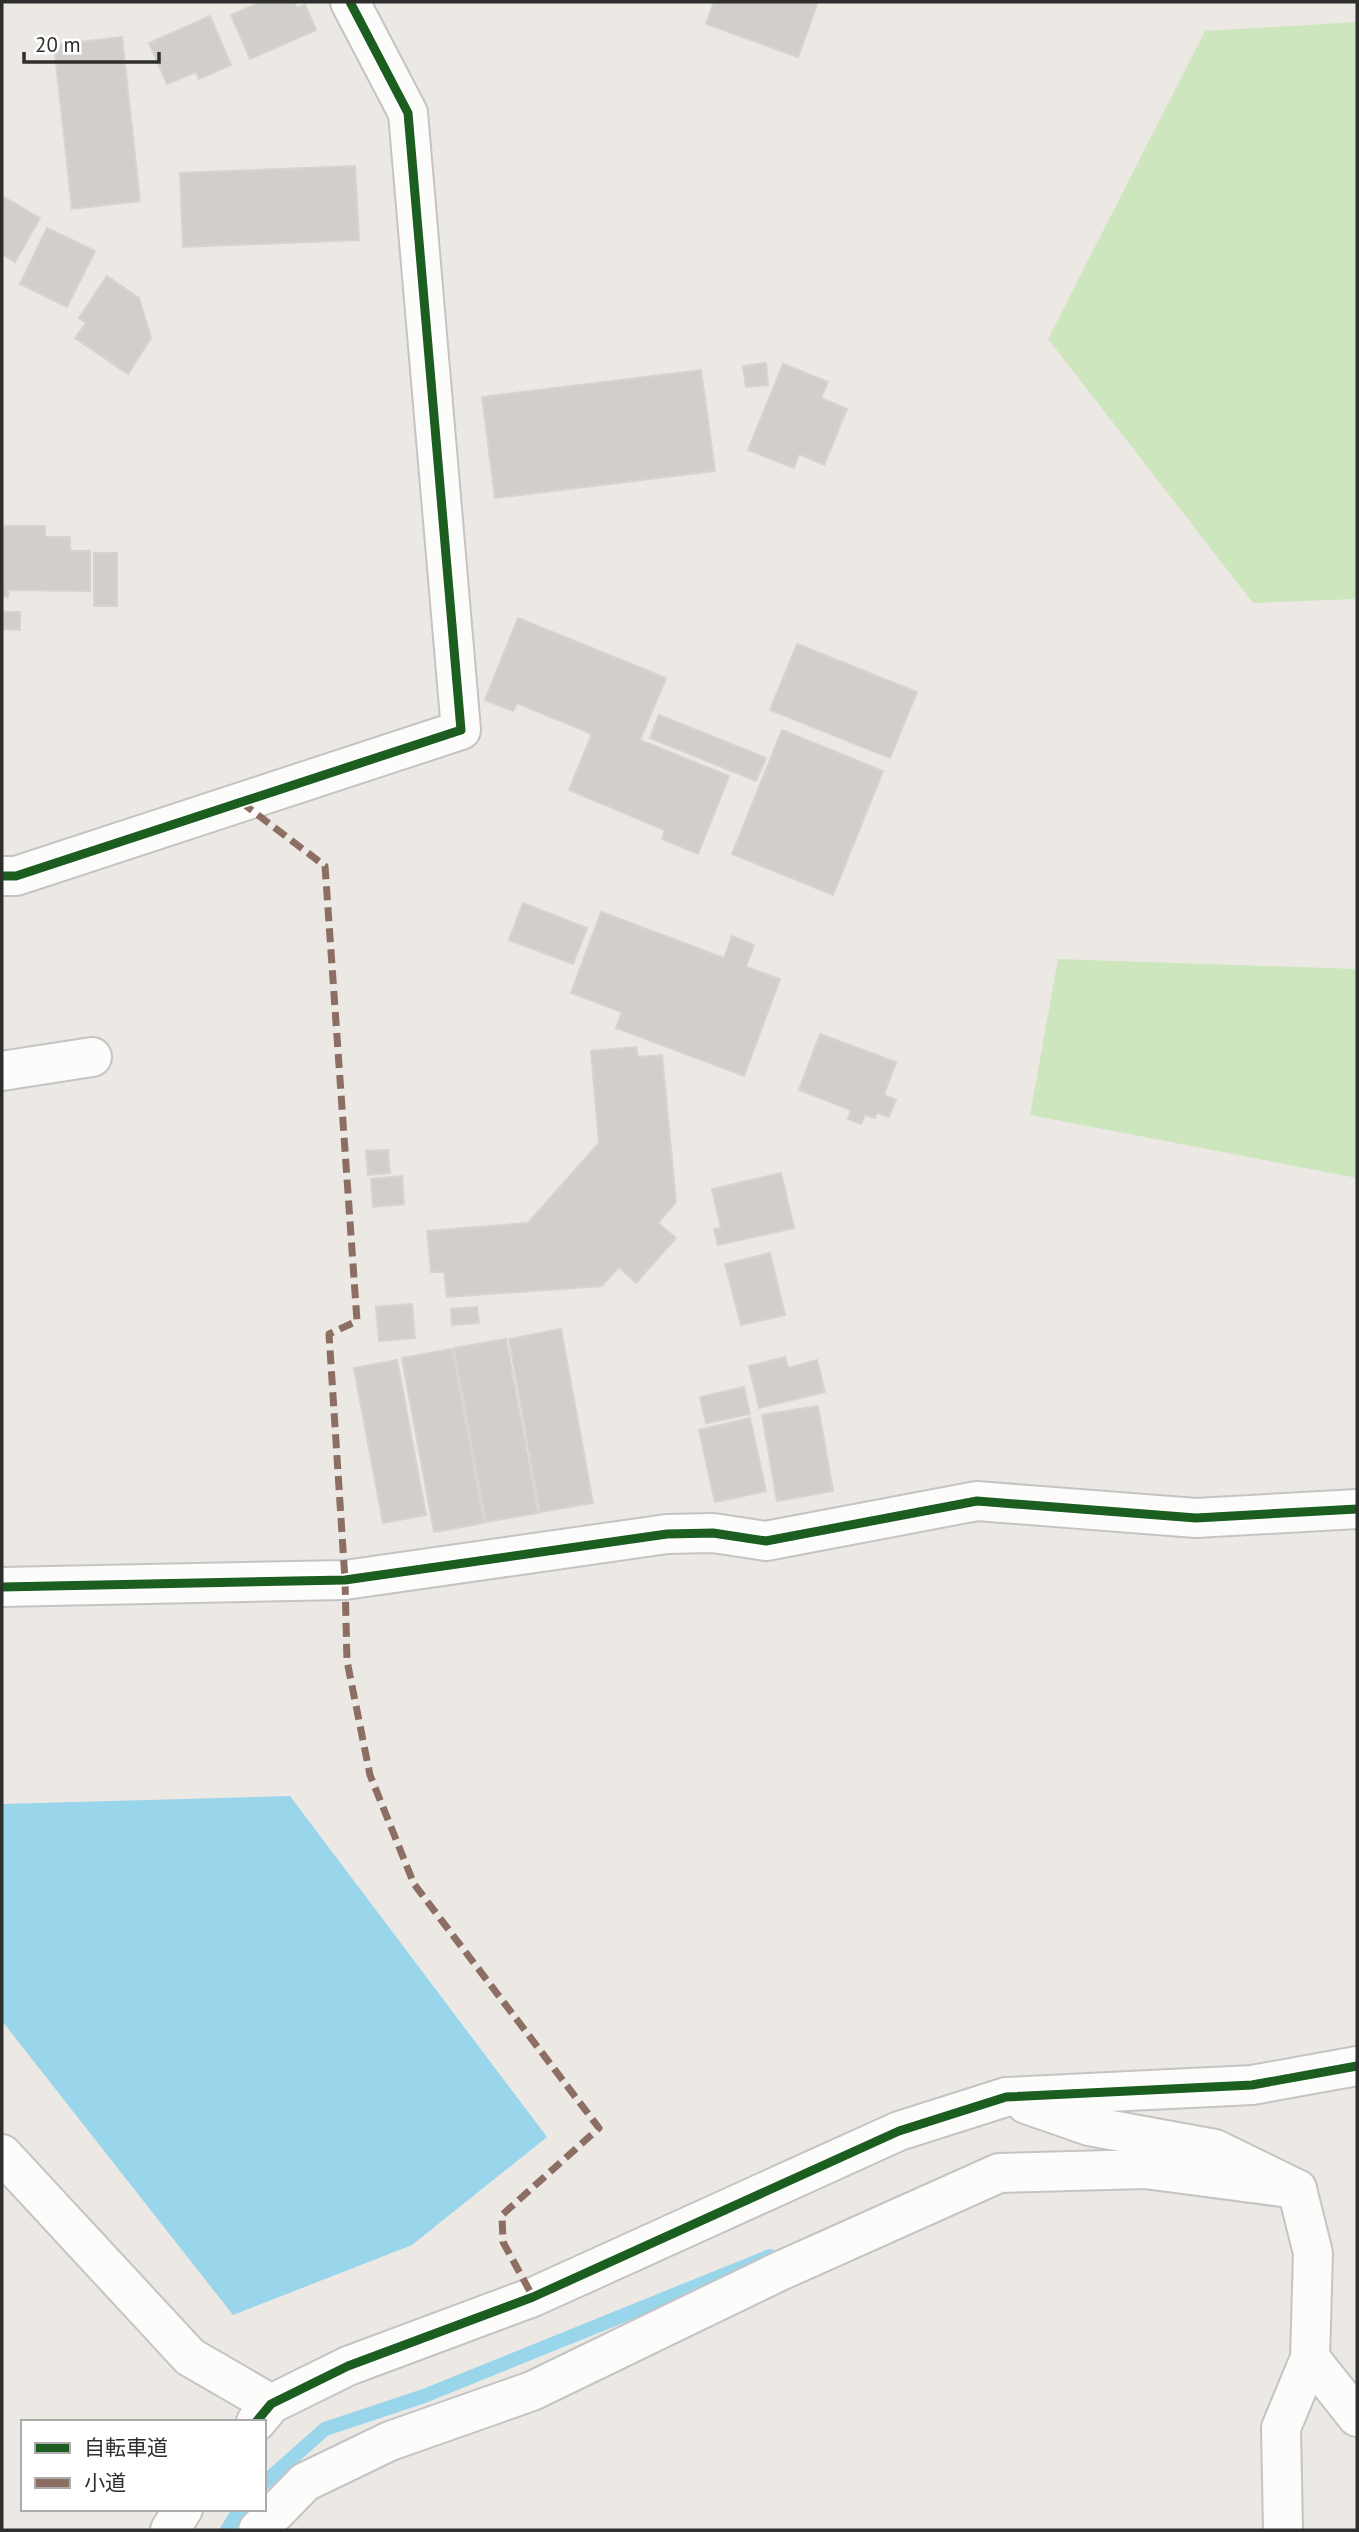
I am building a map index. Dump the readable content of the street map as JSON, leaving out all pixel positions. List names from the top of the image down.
{
  "legend": ["自転車道", "小道"],
  "scale_bar": "20 m"
}
